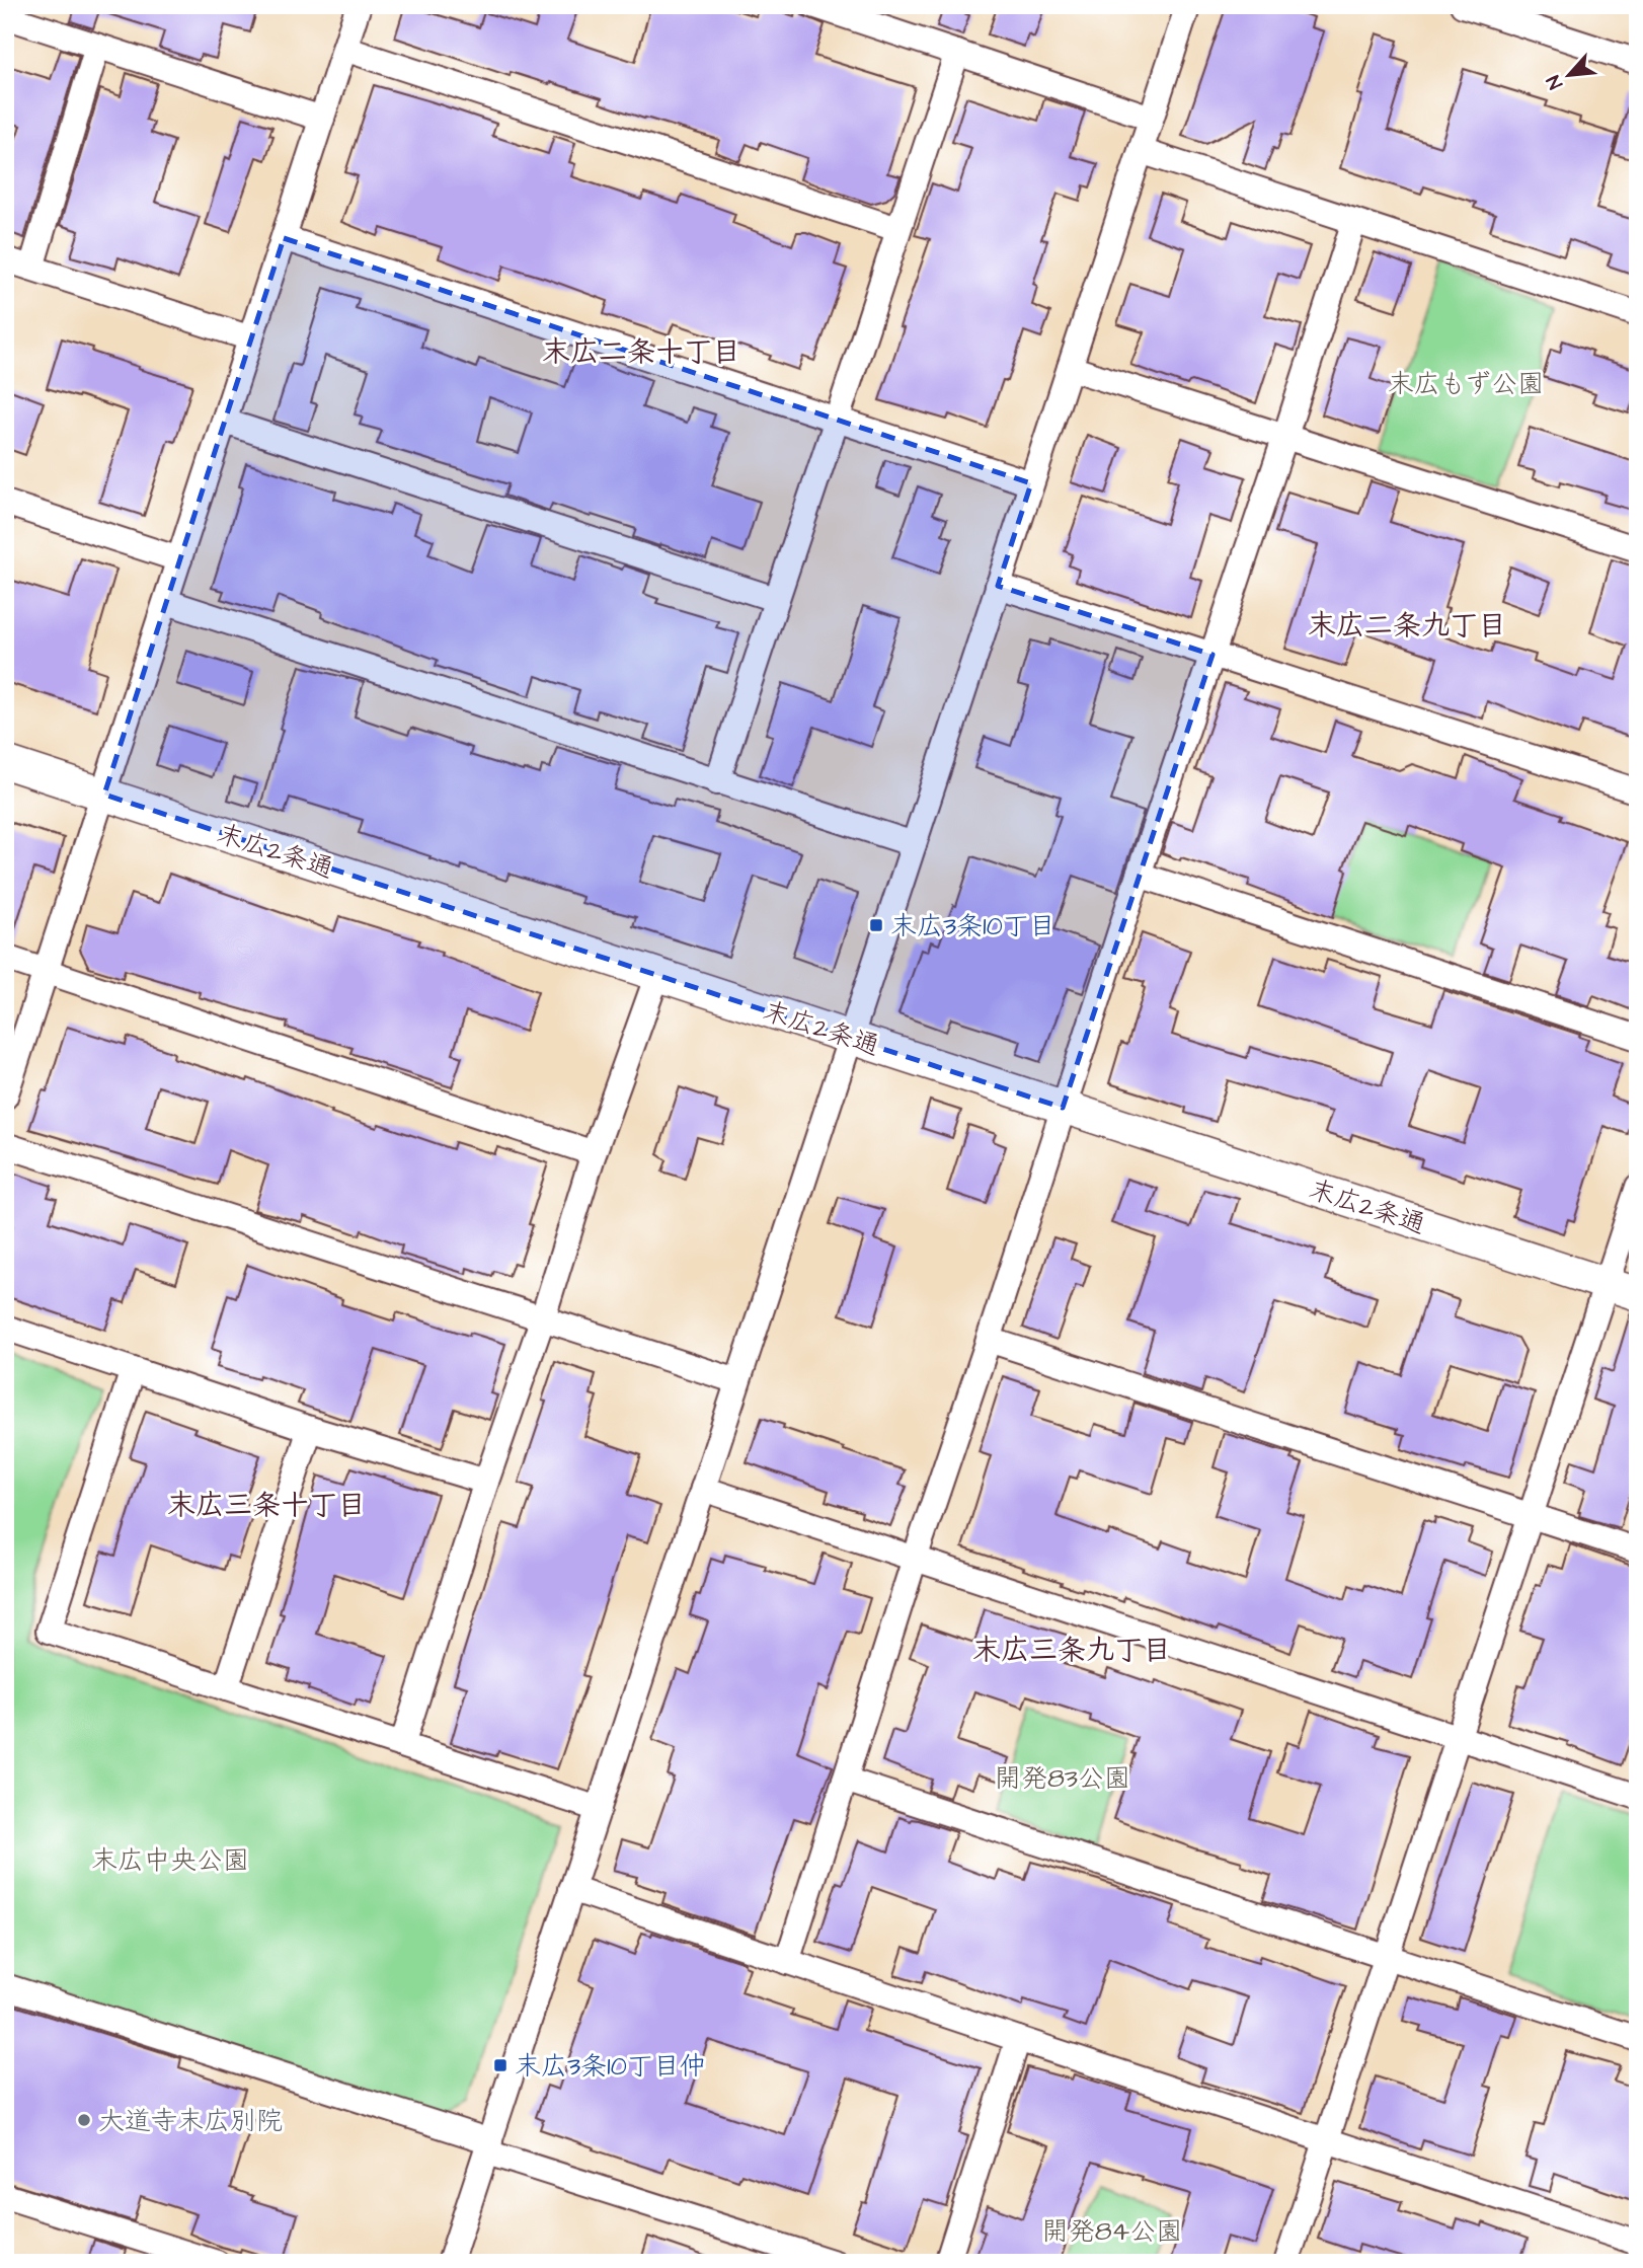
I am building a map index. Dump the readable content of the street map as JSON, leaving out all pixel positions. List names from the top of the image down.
{
  "streets": {
    "street": ["末広2条通"]
  },
  "districts": [
    "末広二条十丁目",
    "末広二条九丁目",
    "末広三条十丁目",
    "末広三条九丁目"
  ],
  "parks": [
    "末広もず公園",
    "開発83公園",
    "末広中央公園",
    "開発84公園"
  ],
  "places": {
    "transit": ["末広3条10丁目", "末広3条10丁目仲"],
    "other": ["大道寺末広別院"]
  },
  "north": "bottom left"
}
